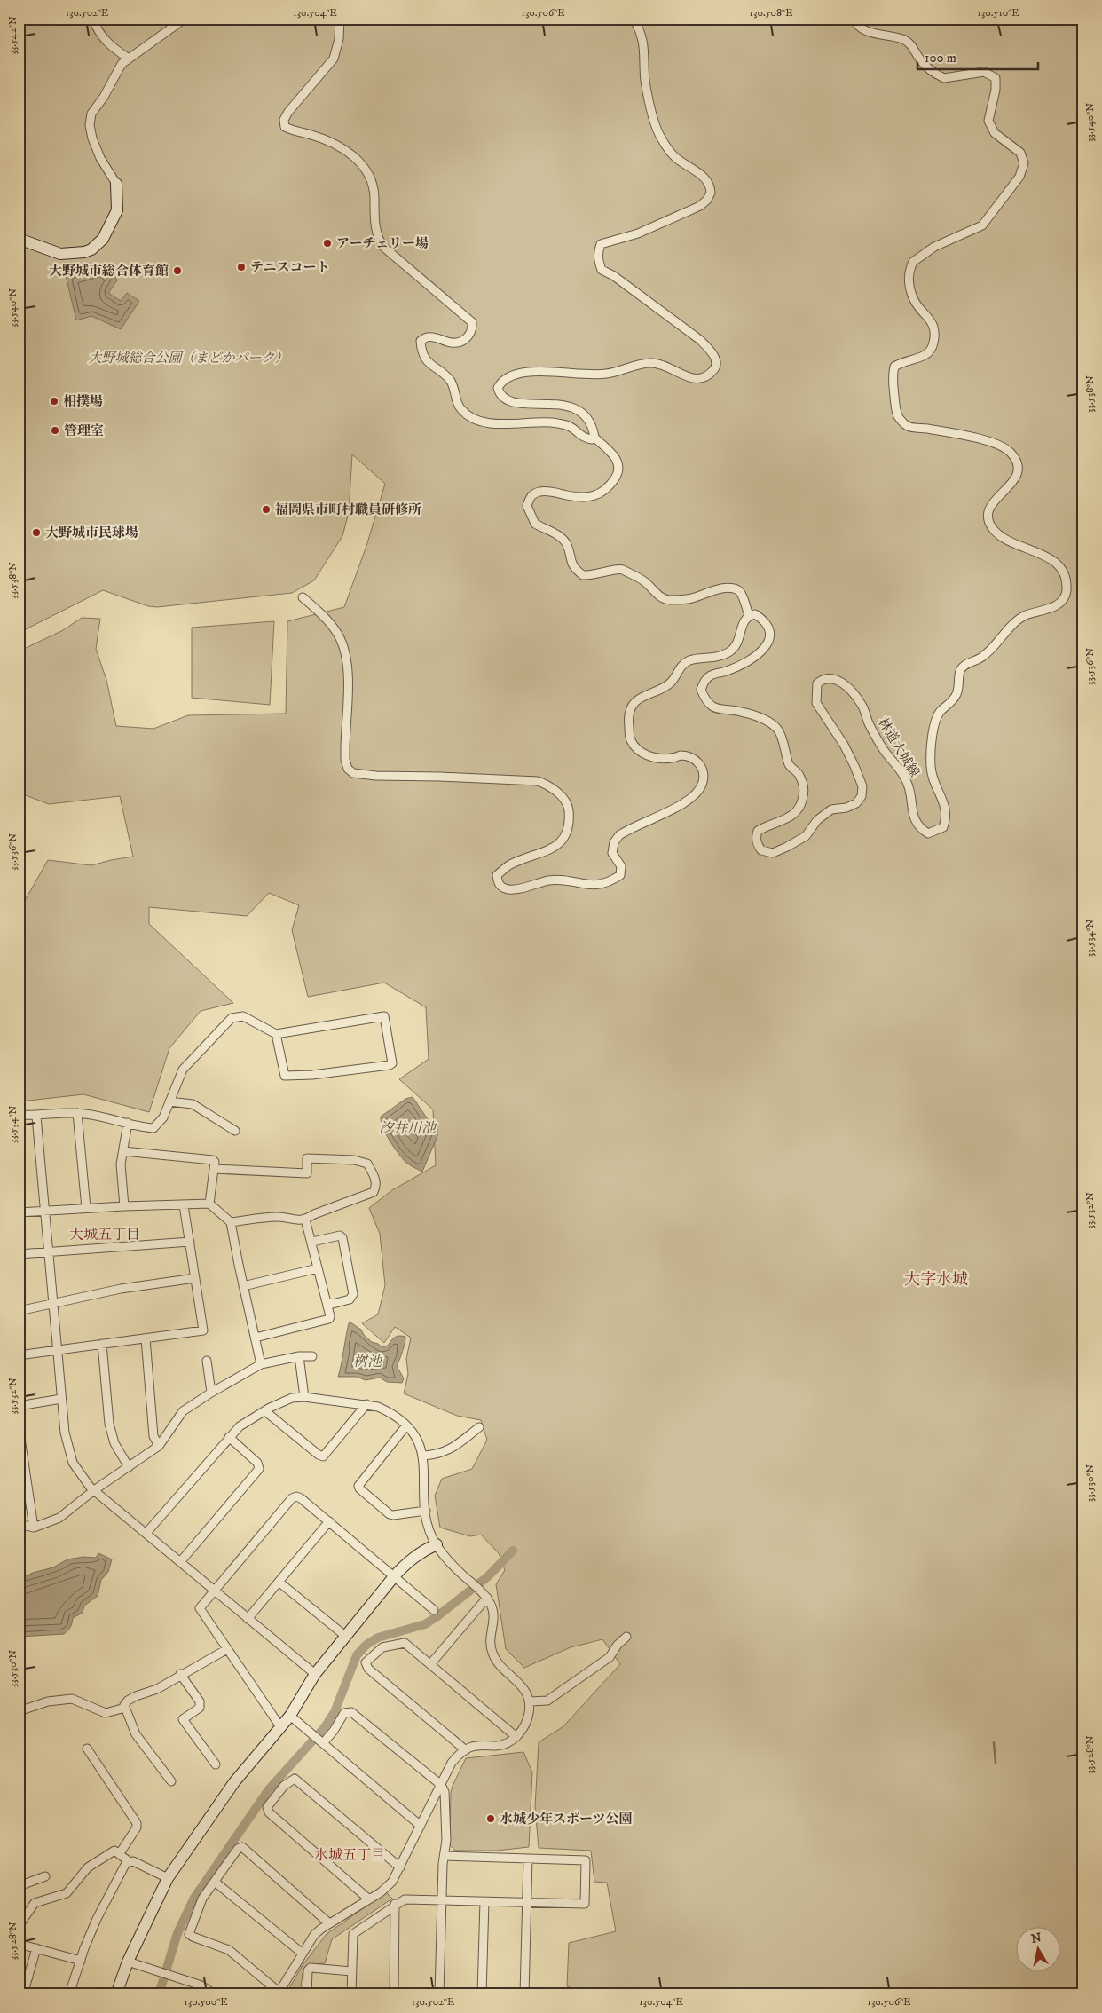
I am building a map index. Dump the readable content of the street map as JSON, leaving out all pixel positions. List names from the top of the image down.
{
  "streets": {
    "street": ["林道大城線"]
  },
  "districts": ["大城五丁目", "大字水城", "水城五丁目"],
  "water": ["汐井川池", "桝池"],
  "parks": ["大野城総合公園（まどかパーク）"],
  "places": [
    "アーチェリー場",
    "テニスコート",
    "大野城市総合体育館",
    "相撲場",
    "管理室",
    "福岡県市町村職員研修所",
    "大野城市民球場",
    "水城少年スポーツ公園"
  ],
  "scale_bar": "100 m",
  "north": "top",
  "coordinates": [
    "130.502°E",
    "130.504°E",
    "130.506°E",
    "130.508°E",
    "130.510°E",
    "33.542°N",
    "33.540°N",
    "33.538°N",
    "33.536°N",
    "33.534°N",
    "33.532°N",
    "33.530°N",
    "33.528°N",
    "130.500°E"
  ]
}
